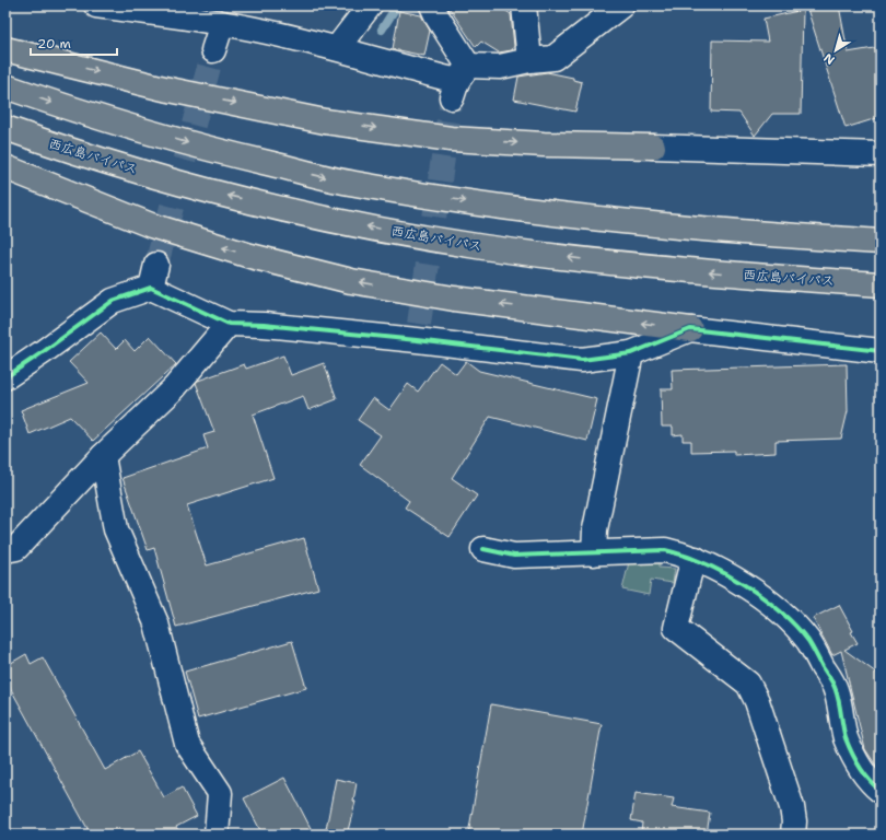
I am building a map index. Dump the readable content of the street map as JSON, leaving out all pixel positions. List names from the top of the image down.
{
  "streets": {
    "highway": ["西広島バイパス"]
  },
  "scale_bar": "20 m",
  "north": "bottom left"
}
